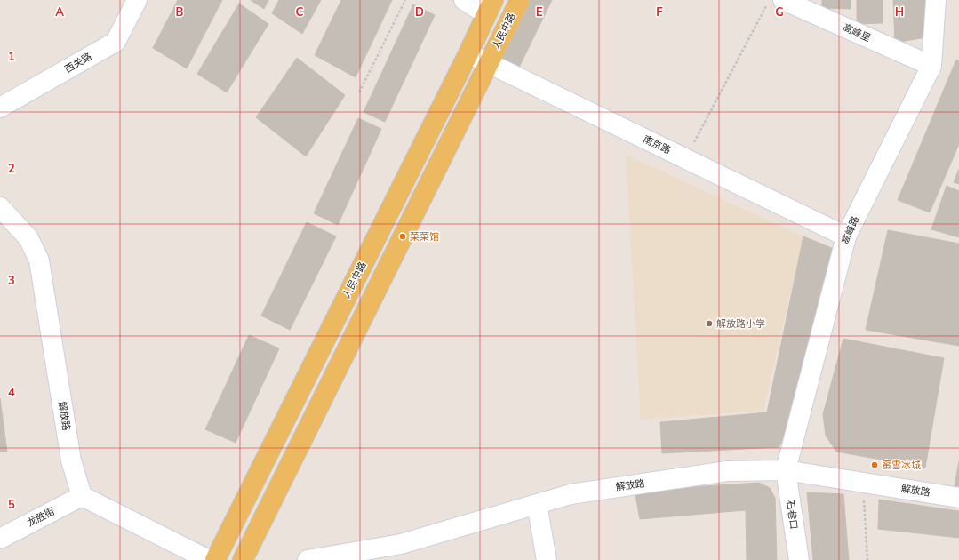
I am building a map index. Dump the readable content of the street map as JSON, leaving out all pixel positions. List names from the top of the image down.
{
  "streets": {
    "main road": ["人民中路"],
    "street": [
      "高峰里",
      "西关路",
      "南京路",
      "高峰路",
      "解放路",
      "石巷口",
      "龙胜街"
    ]
  },
  "crossings": [
    ["人民中路", "南京路"],
    ["高峰里", "高峰路"],
    ["南京路", "高峰路"],
    ["高峰路", "解放路"],
    ["高峰路", "石巷口"],
    ["解放路", "石巷口"],
    ["解放路", "龙胜街"]
  ],
  "places": ["菜菜馆", "解放路小学", "蜜雪冰城"],
  "grid": {
    "columns": [
      "A",
      "B",
      "C",
      "D",
      "E",
      "F",
      "G",
      "H"
    ],
    "rows": [
      "1",
      "2",
      "3",
      "4",
      "5"
    ]
  }
}
